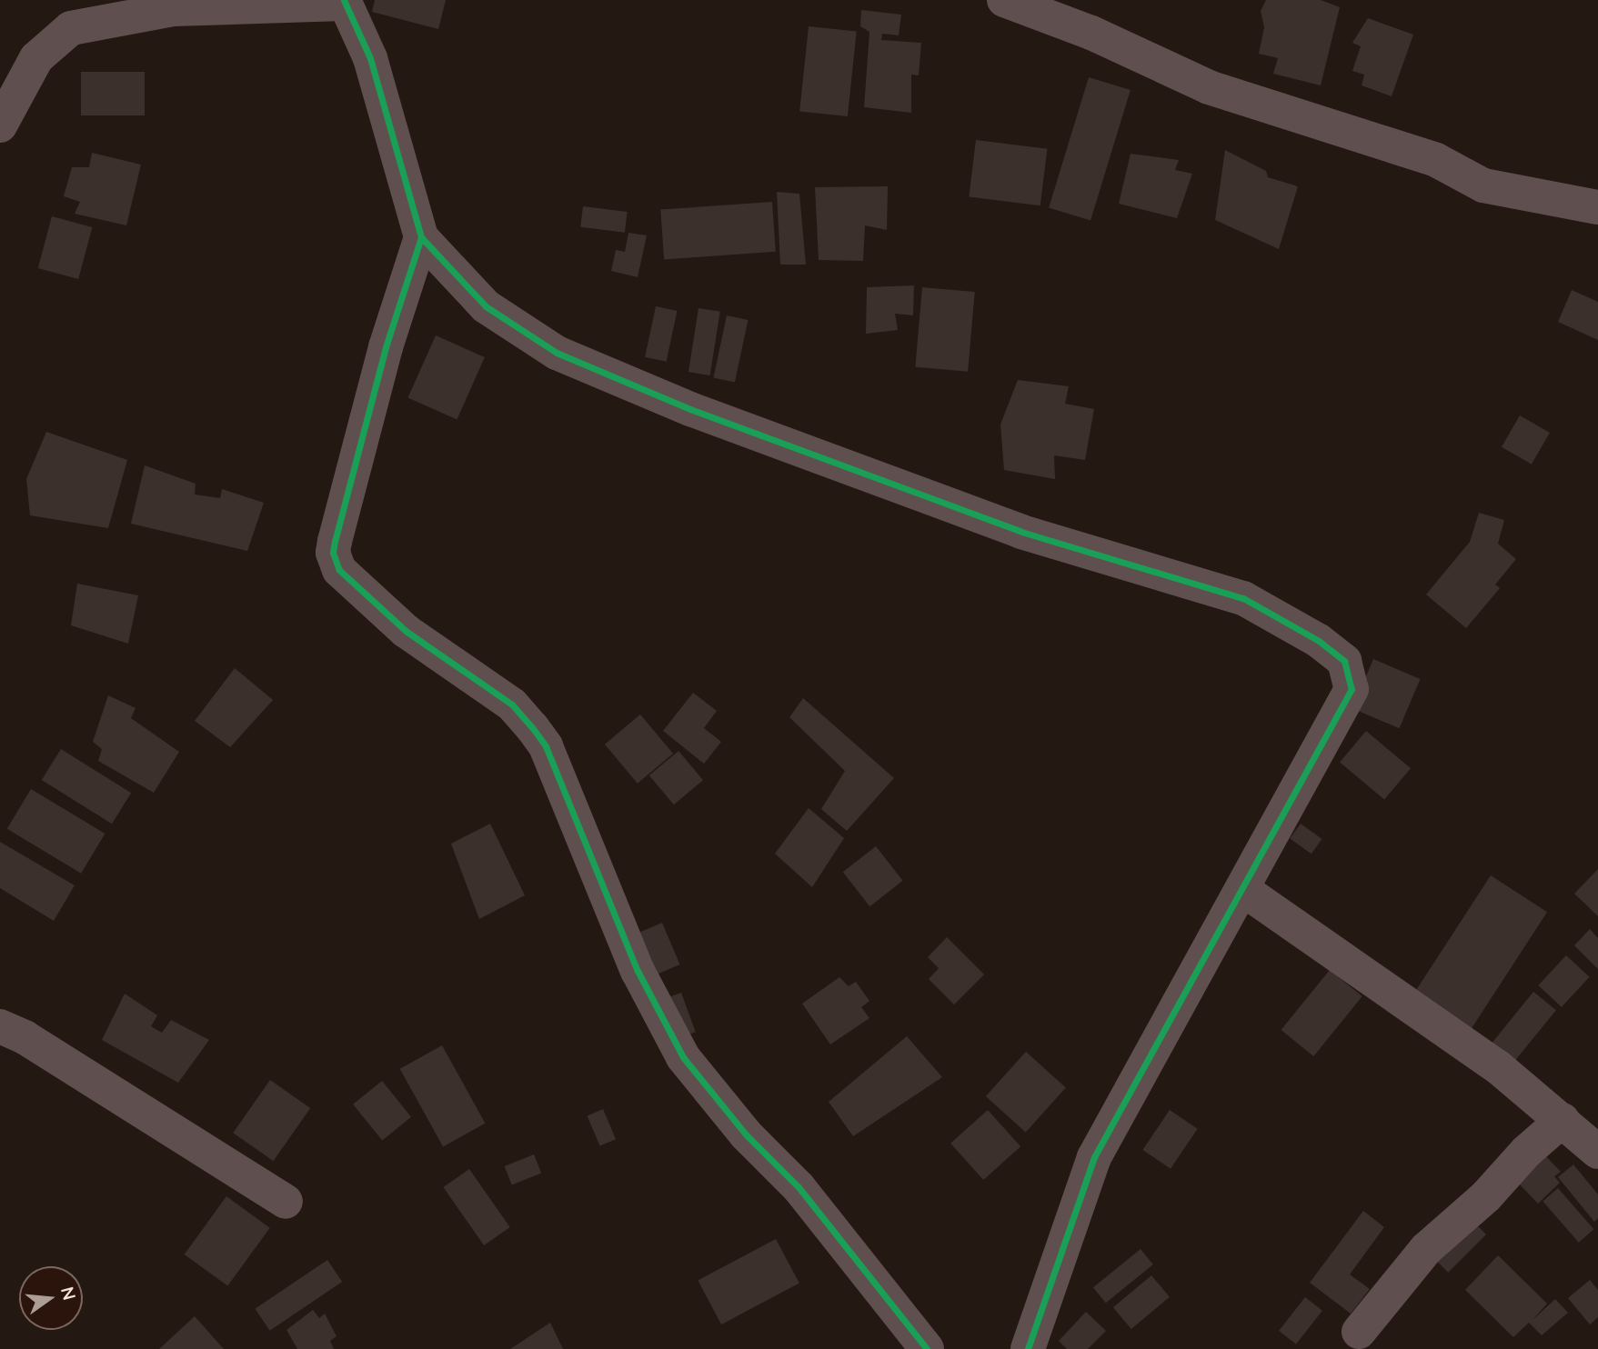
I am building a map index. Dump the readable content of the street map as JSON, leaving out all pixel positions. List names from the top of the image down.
{
  "north": "right"
}
